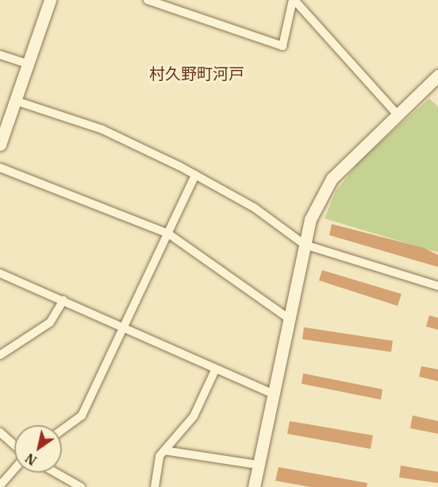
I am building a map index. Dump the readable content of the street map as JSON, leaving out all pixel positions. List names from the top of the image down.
{
  "districts": ["村久野町河戸"],
  "north": "bottom left"
}
